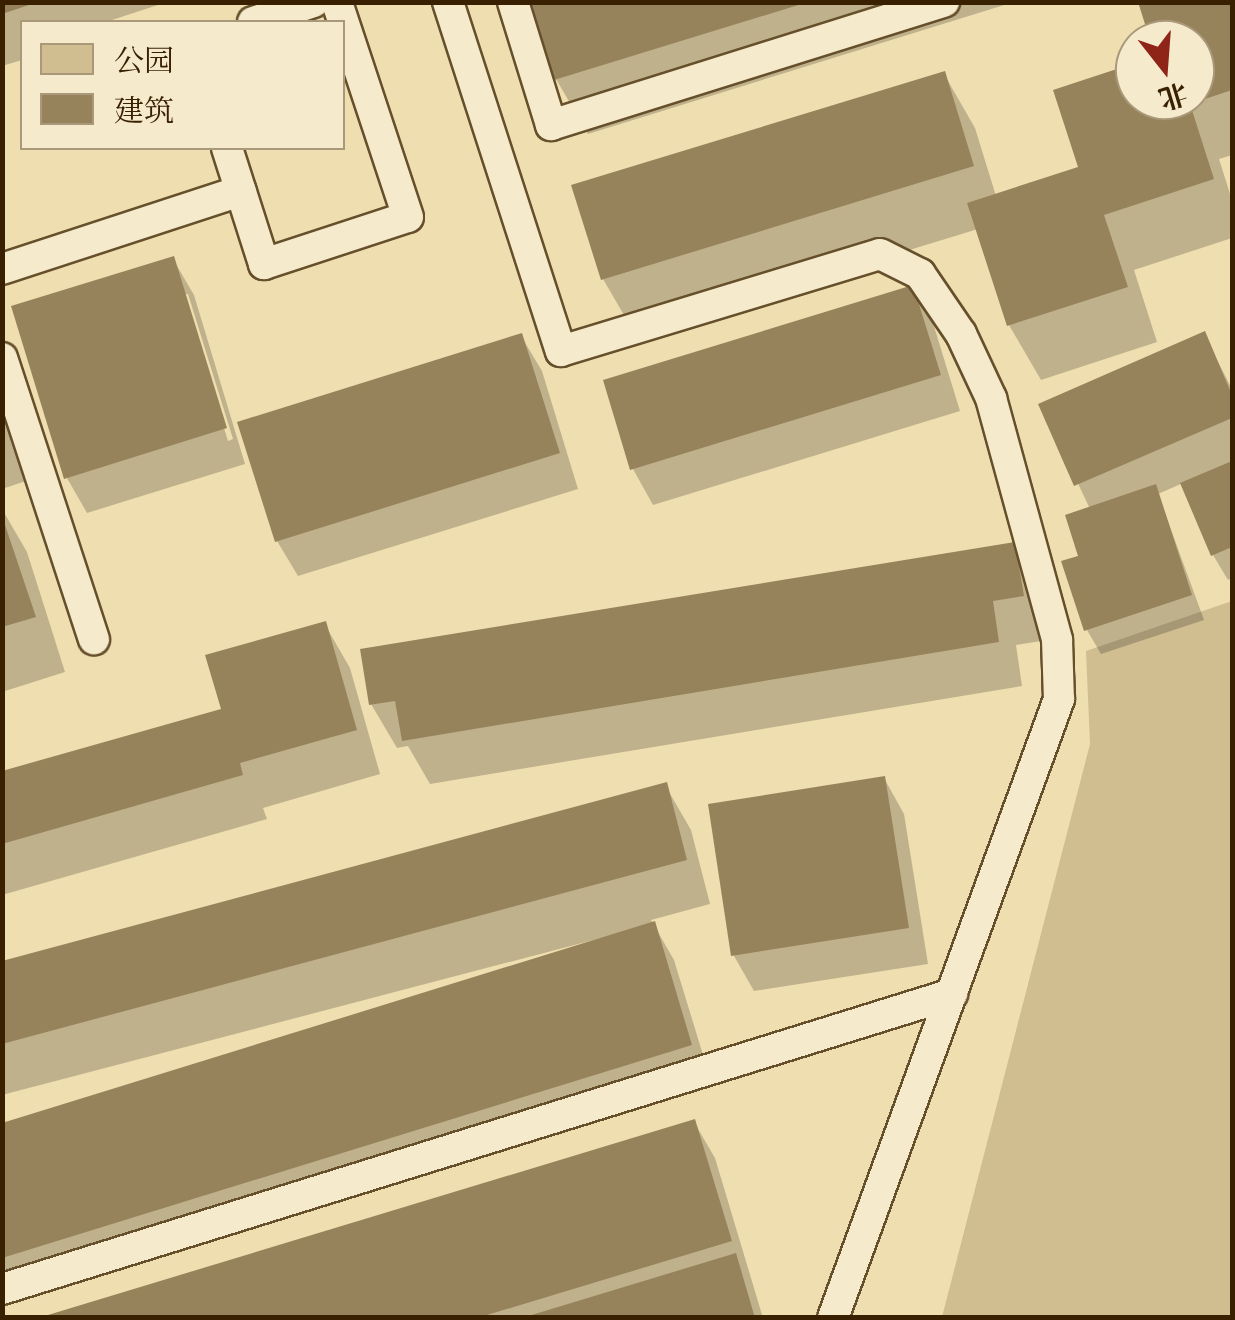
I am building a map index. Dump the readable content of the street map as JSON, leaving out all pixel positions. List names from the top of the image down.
{
  "legend": ["公园", "建筑"],
  "north": "bottom"
}
